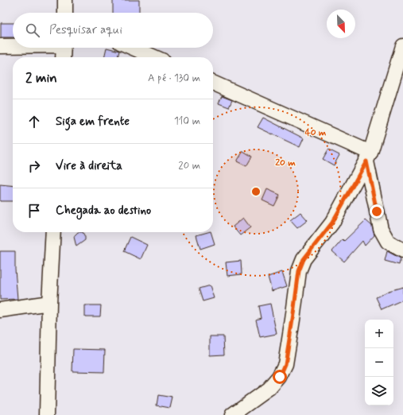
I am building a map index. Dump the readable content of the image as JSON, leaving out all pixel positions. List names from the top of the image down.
{
  "north": "bottom right",
  "page": {
    "search": "Pesquisar aqui",
    "heading": ["2 min", "A pé · 130 m"],
    "list": [
      ["Siga em frente", "110 m"],
      ["Vire à direita", "20 m"],
      "Chegada ao destino"
    ],
    "map_buttons": ["+", "−"]
  },
  "rings": ["40 m", "20 m"]
}
